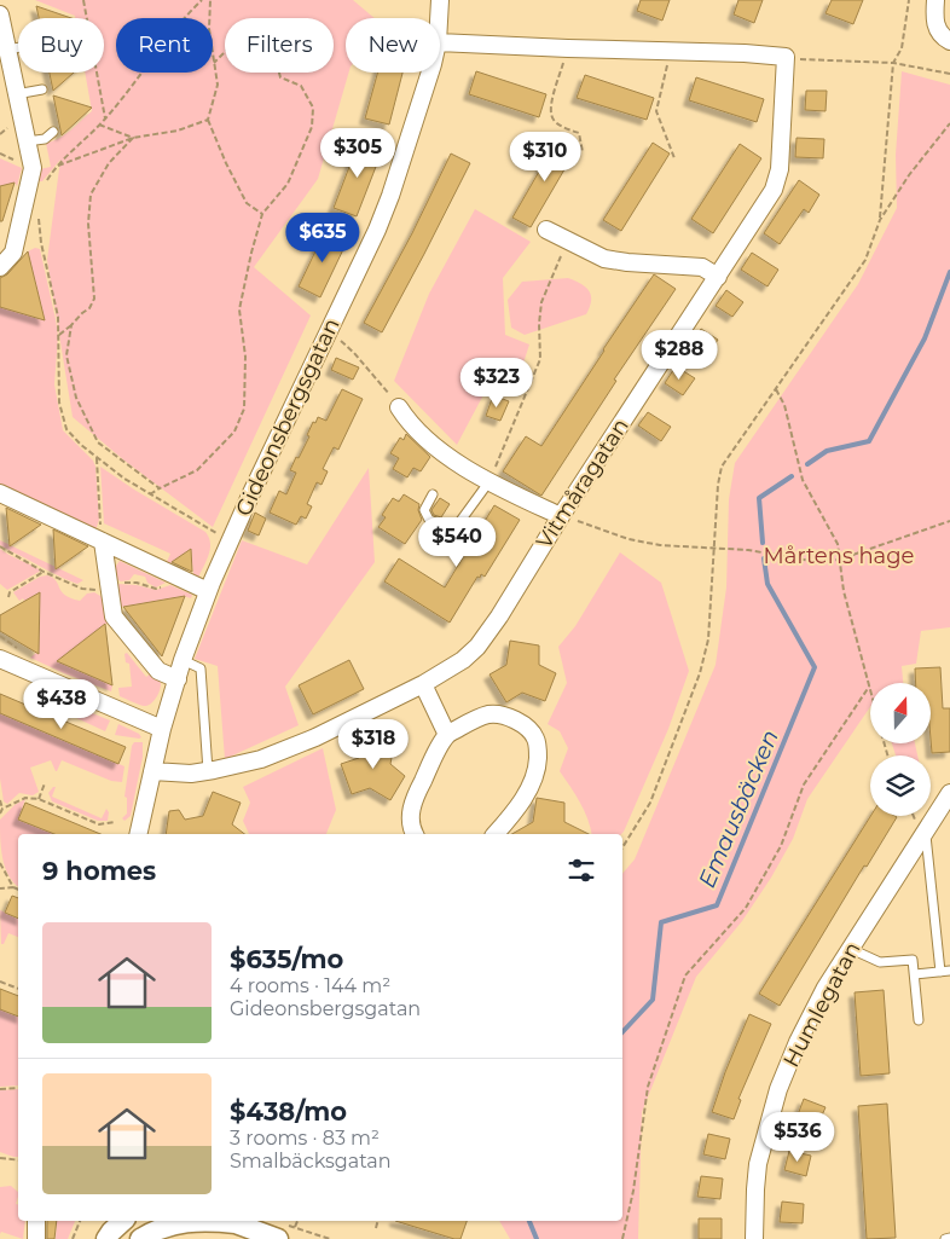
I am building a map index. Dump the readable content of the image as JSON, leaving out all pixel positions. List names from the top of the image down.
{
  "streets": {
    "street": ["Gideonsbergsgatan", "Vitmåragatan", "Humlegatan"]
  },
  "crossings": [
    ["Gideonsbergsgatan", "Vitmåragatan"]
  ],
  "water": ["Emausbäcken"],
  "parks": ["Mårtens hage"],
  "north": "top",
  "page": {
    "chip": [
      "Buy",
      "Rent",
      "Filters",
      "New"
    ],
    "price": [
      "$305",
      "$310",
      "$635",
      "$288",
      "$323",
      "$540",
      "$438",
      "$318",
      "$536"
    ],
    "heading": "9 homes",
    "list": [
      {
        "name": "$635/mo",
        "note": "4 rooms · 144 m² · Gideonsbergsgatan"
      },
      {
        "name": "$438/mo",
        "note": "3 rooms · 83 m² · Smalbäcksgatan"
      }
    ]
  }
}
